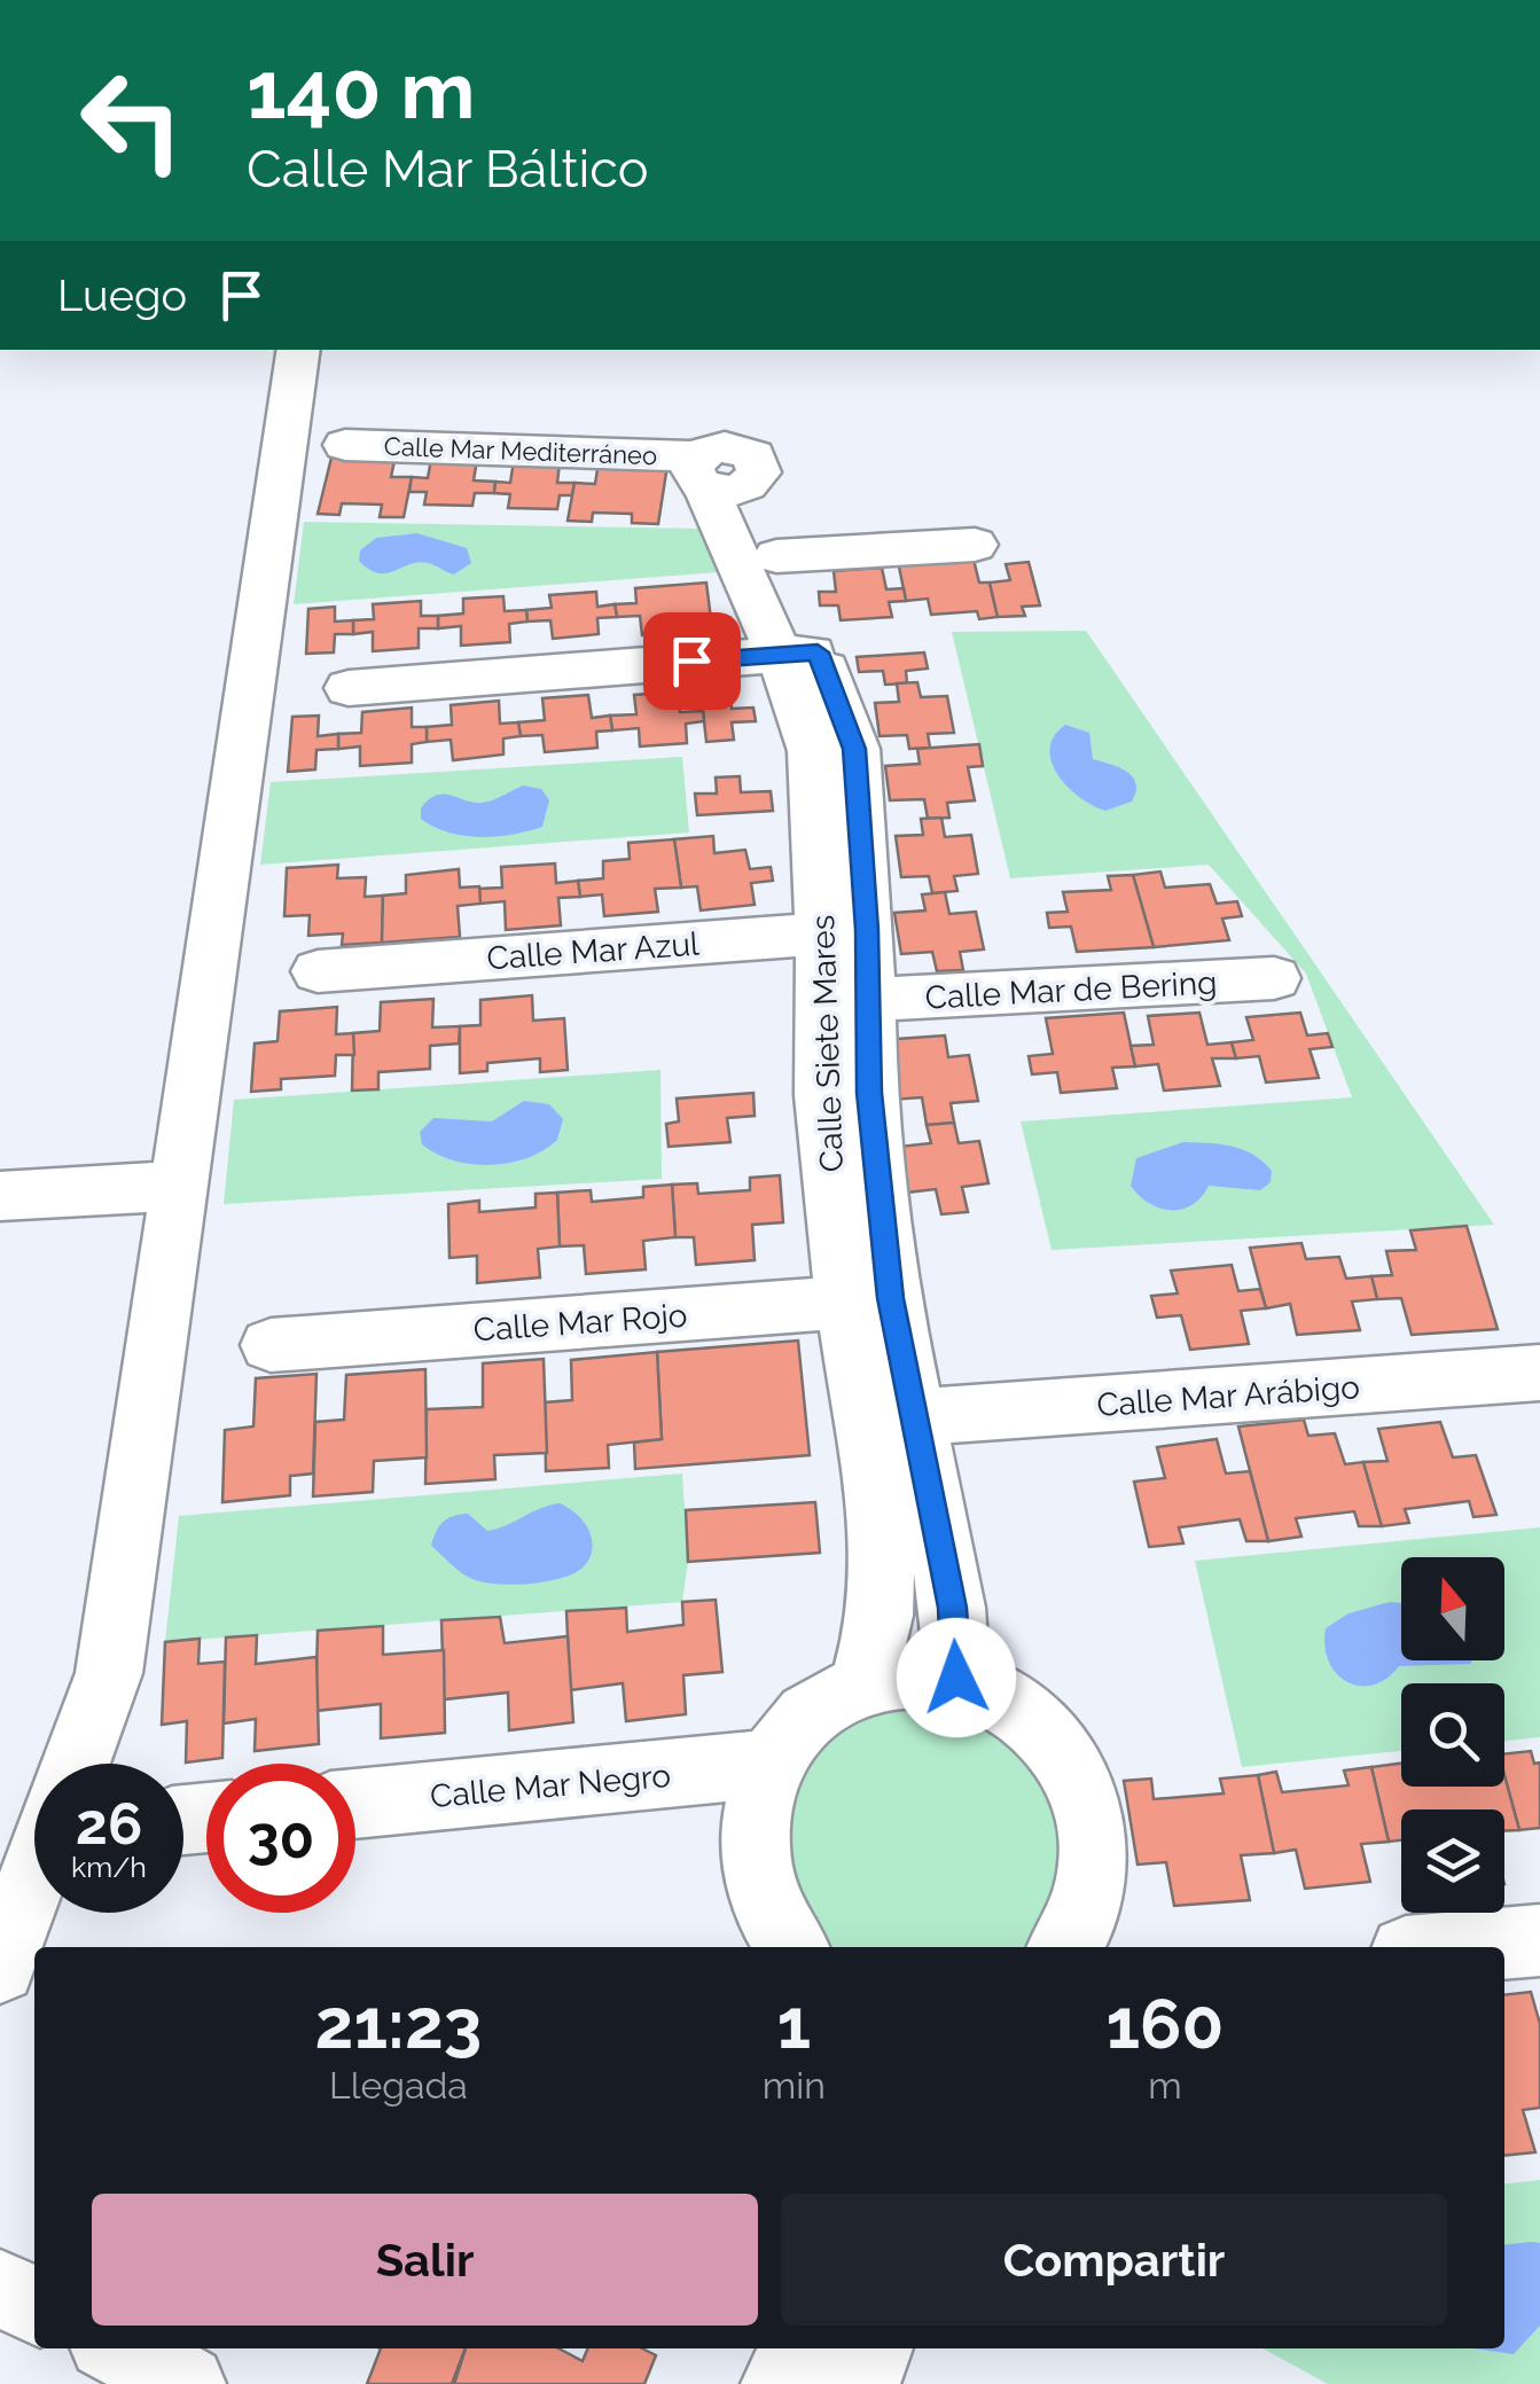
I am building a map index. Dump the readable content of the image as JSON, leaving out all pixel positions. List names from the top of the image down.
{
  "streets": {
    "street": [
      "Calle Mar Mediterráneo",
      "Calle Mar Azul",
      "Calle Mar de Bering",
      "Calle Siete Mares",
      "Calle Mar Rojo",
      "Calle Mar Arábigo",
      "Calle Mar Negro"
    ]
  },
  "crossings": [
    ["Calle Mar Mediterráneo", "Calle Siete Mares"],
    ["Calle Mar Azul", "Calle Siete Mares"],
    ["Calle Mar de Bering", "Calle Siete Mares"],
    ["Calle Siete Mares", "Calle Mar Rojo"],
    ["Calle Siete Mares", "Calle Mar Arábigo"]
  ],
  "north": "top",
  "page": {
    "turn": ["140 m", "Calle Mar Báltico"],
    "then": "Luego",
    "speed": "26 km/h",
    "limit": "30",
    "eta": [
      "21:23",
      "Llegada",
      "1",
      "min",
      "160",
      "m"
    ],
    "buttons": ["Salir", "Compartir"]
  }
}
